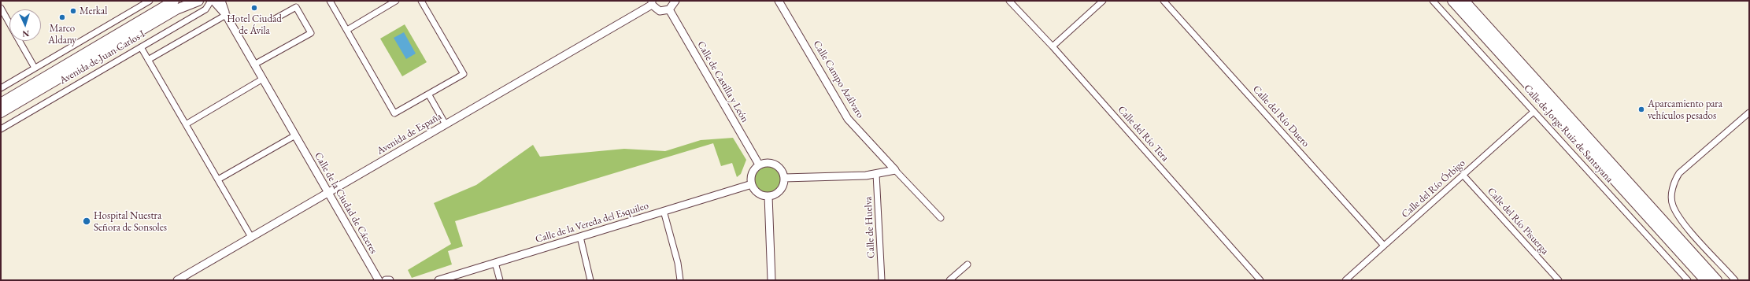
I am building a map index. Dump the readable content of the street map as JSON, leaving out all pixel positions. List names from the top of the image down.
{
  "streets": {
    "highway": ["Avenida de Juan Carlos I", "Calle de Jorge Ruiz de Santayana"],
    "street": [
      "Calle Campo Azálvaro",
      "Calle de Castilla y León",
      "Calle del Río Duero",
      "Avenida de España",
      "Calle del Río Tera",
      "Calle del Río Órbigo",
      "Calle de la Ciudad de Cáceres",
      "Calle del Río Pisuerga",
      "Calle de la Vereda del Esquileo",
      "Calle de Huelva"
    ]
  },
  "crossings": [
    ["Avenida de Juan Carlos I", "Calle de la Ciudad de Cáceres"],
    ["Calle de Castilla y León", "Calle de la Vereda del Esquileo"],
    ["Calle del Río Duero", "Calle del Río Órbigo"],
    ["Avenida de España", "Calle de la Ciudad de Cáceres"],
    ["Calle de Jorge Ruiz de Santayana", "Calle del Río Órbigo"],
    ["Calle del Río Órbigo", "Calle del Río Pisuerga"]
  ],
  "places": [
    "Hotel Ciudad de Ávila",
    "Merkal",
    "Marco Aldany",
    "Aparcamiento para vehículos pesados",
    "Hospital Nuestra Señora de Sonsoles"
  ],
  "north": "bottom"
}
